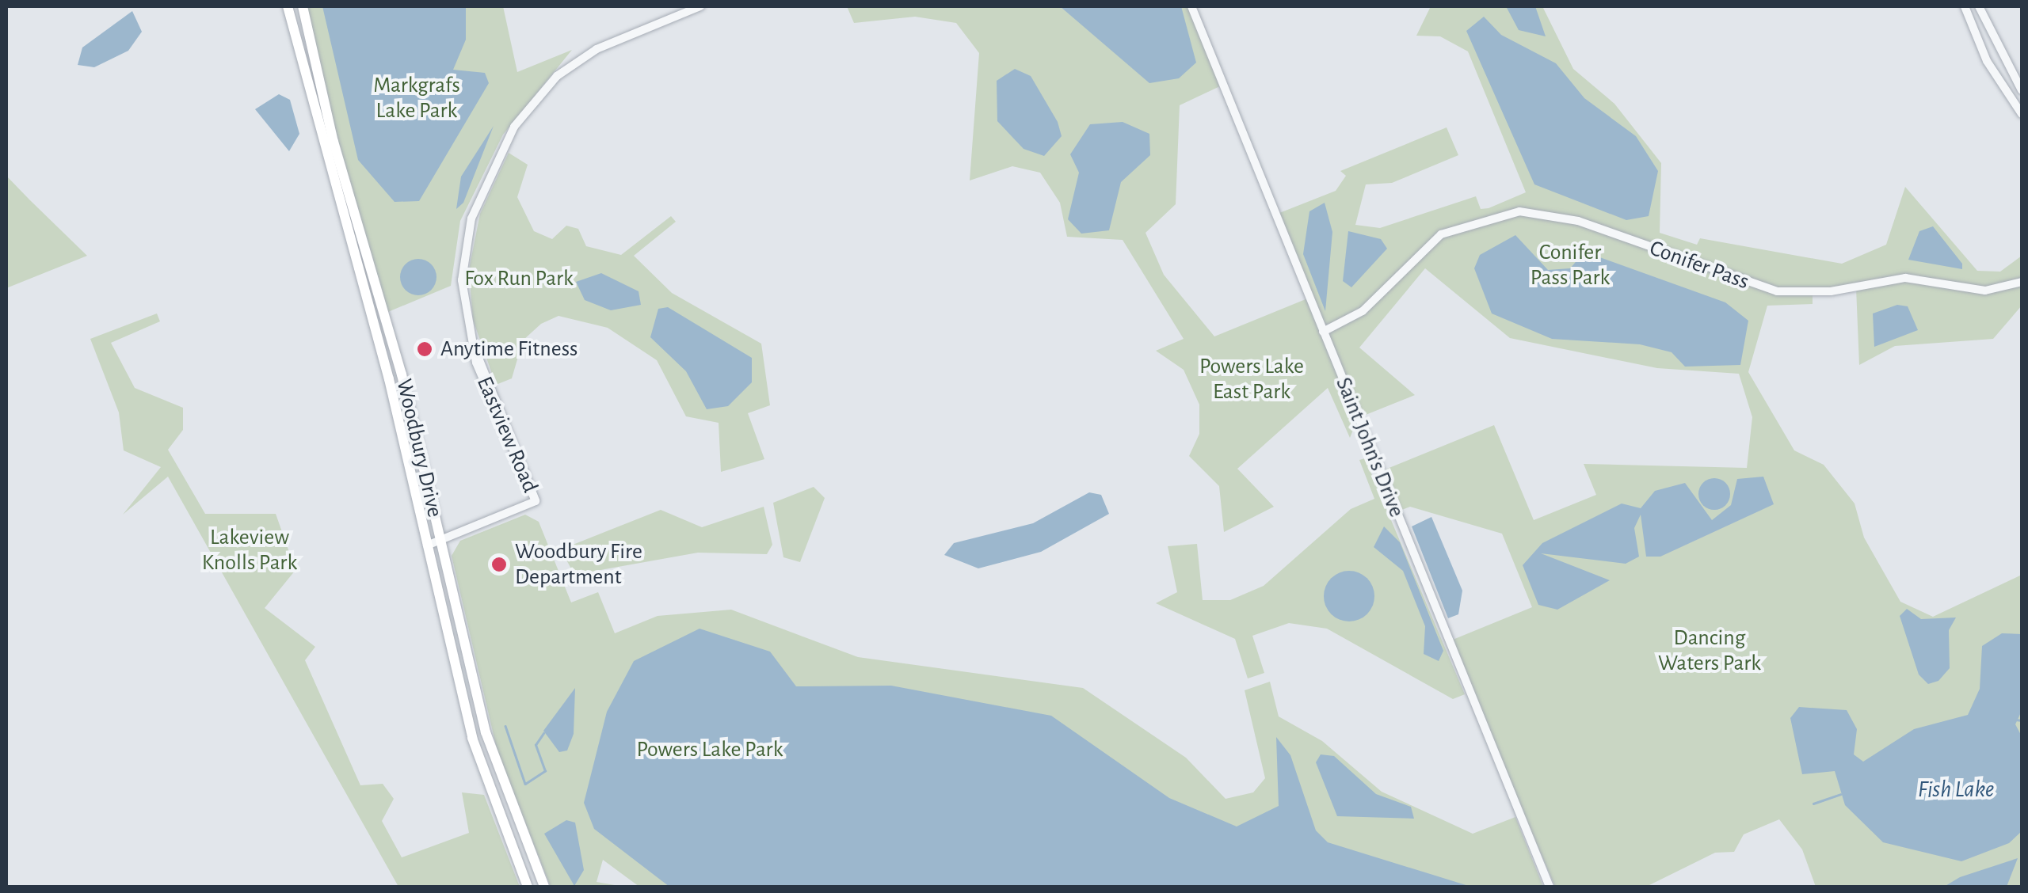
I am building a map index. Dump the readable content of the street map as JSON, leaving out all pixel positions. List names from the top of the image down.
{
  "streets": {
    "main road": ["Woodbury Drive"],
    "street": ["Conifer Pass", "Eastview Road", "Saint John's Drive"]
  },
  "crossings": [
    ["Conifer Pass", "Saint John's Drive"],
    ["Eastview Road", "Woodbury Drive"]
  ],
  "water": ["Fish Lake"],
  "parks": [
    "Markgrafs Lake Park",
    "Conifer Pass Park",
    "Fox Run Park",
    "Powers Lake East Park",
    "Lakeview Knolls Park",
    "Dancing Waters Park",
    "Powers Lake Park"
  ],
  "places": ["Anytime Fitness", "Woodbury Fire Department"]
}
